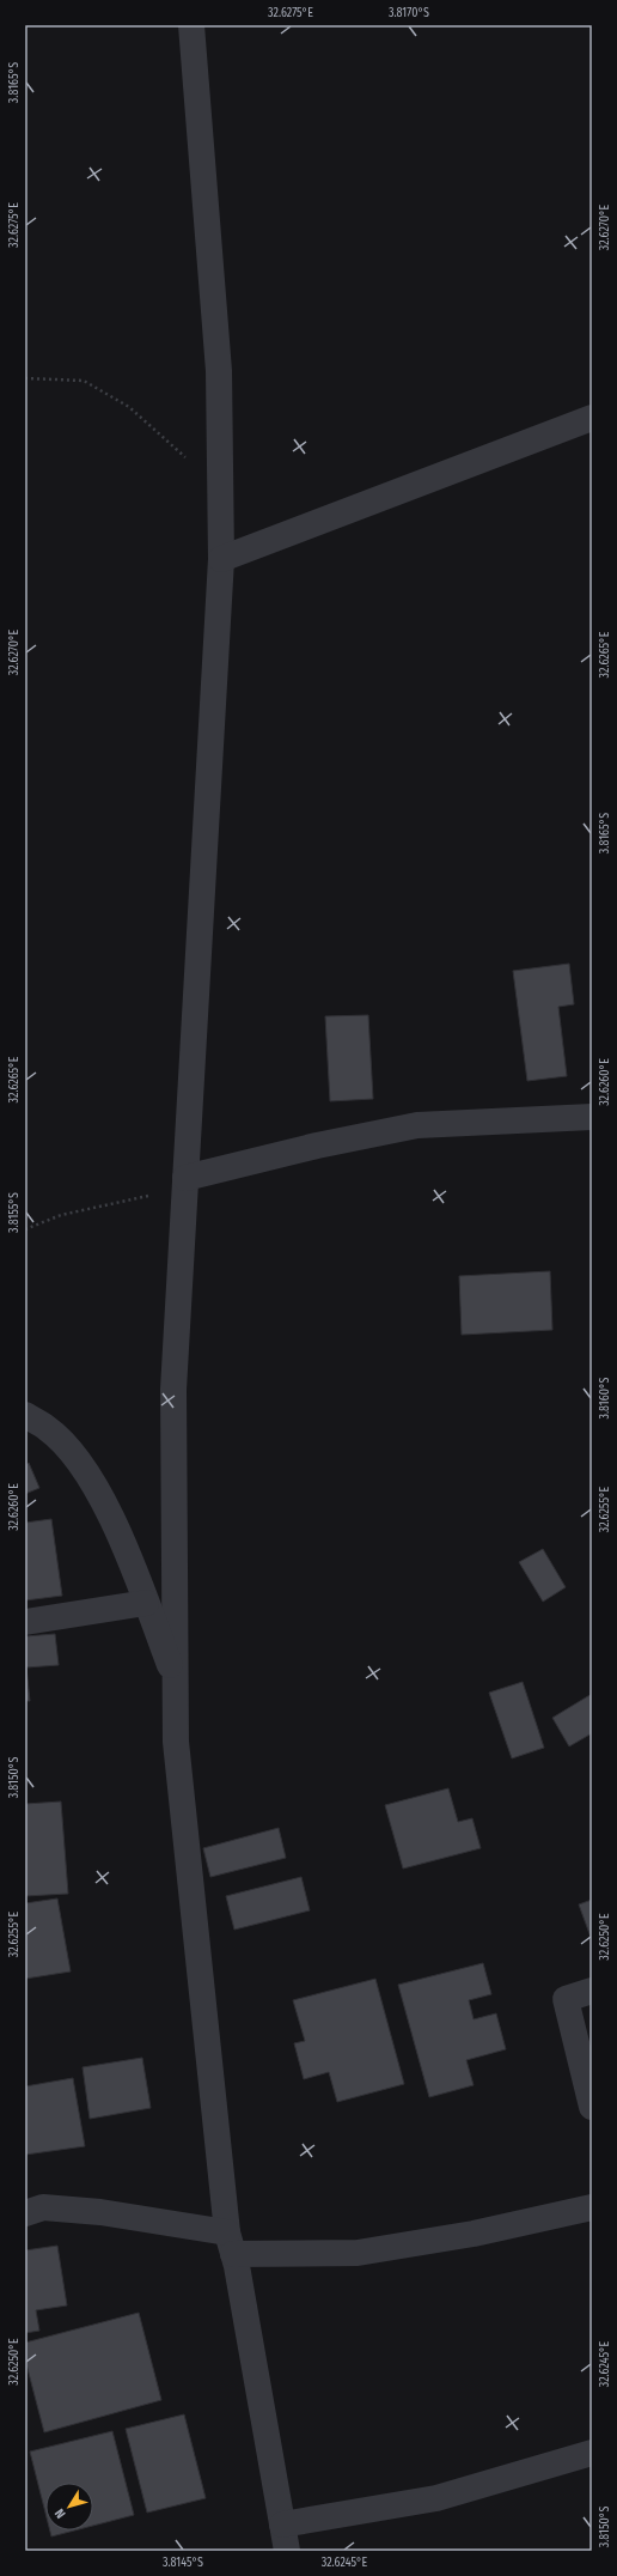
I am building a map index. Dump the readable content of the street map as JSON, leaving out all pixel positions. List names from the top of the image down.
{
  "north": "bottom left",
  "coordinates": [
    "32.6275°E",
    "3.8170°S",
    "3.8165°S",
    "32.6270°E",
    "32.6265°E",
    "32.6260°E",
    "3.8155°S",
    "3.8160°S",
    "32.6255°E",
    "3.8150°S",
    "32.6250°E",
    "32.6245°E",
    "3.8145°S"
  ]
}
